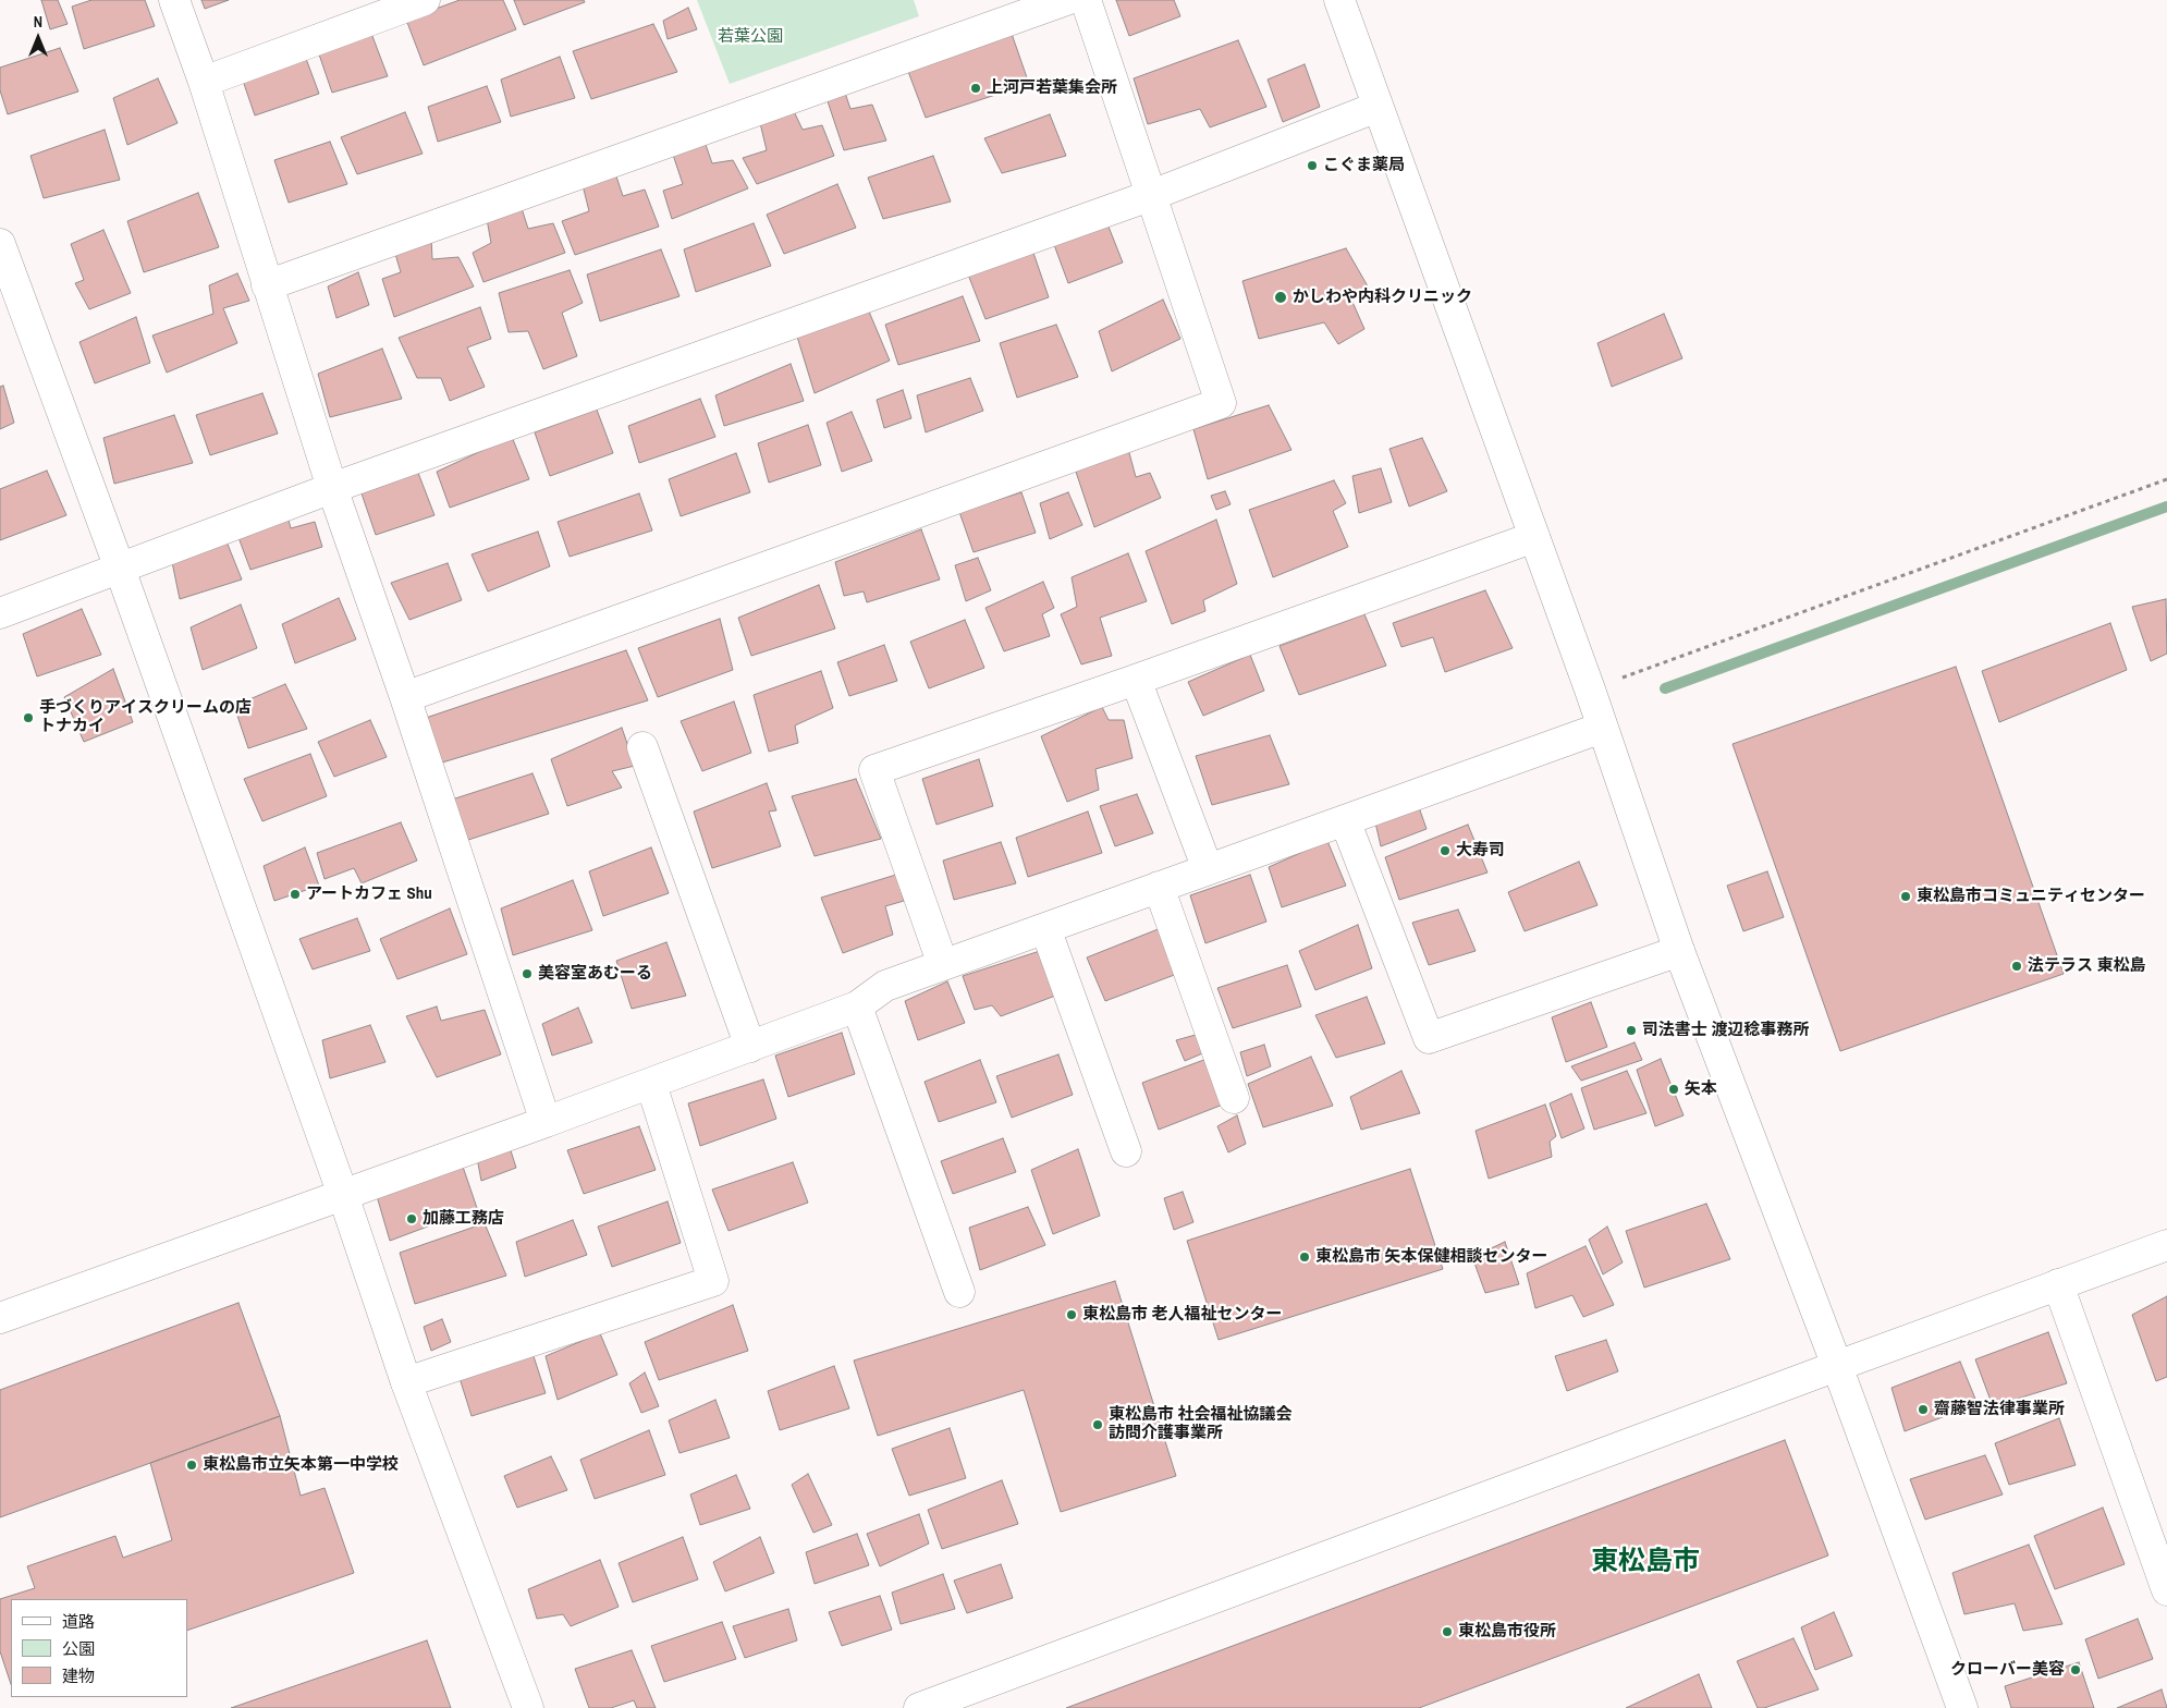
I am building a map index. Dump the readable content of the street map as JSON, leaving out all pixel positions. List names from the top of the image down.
{
  "districts": ["東松島市"],
  "parks": ["若葉公園"],
  "places": [
    "上河戸若葉集会所",
    "こぐま薬局",
    "かしわや内科クリニック",
    "手づくりアイスクリームの店 トナカイ",
    "大寿司",
    "アートカフェ Shu",
    "東松島市コミュニティセンター",
    "法テラス 東松島",
    "美容室あむーる",
    "司法書士 渡辺稔事務所",
    "矢本",
    "加藤工務店",
    "東松島市 矢本保健相談センター",
    "東松島市 老人福祉センター",
    "齋藤智法律事業所",
    "東松島市 社会福祉協議会 訪問介護事業所",
    "東松島市立矢本第一中学校",
    "東松島市役所",
    "クローバー美容"
  ],
  "legend": ["道路", "公園", "建物"],
  "north": "top"
}
